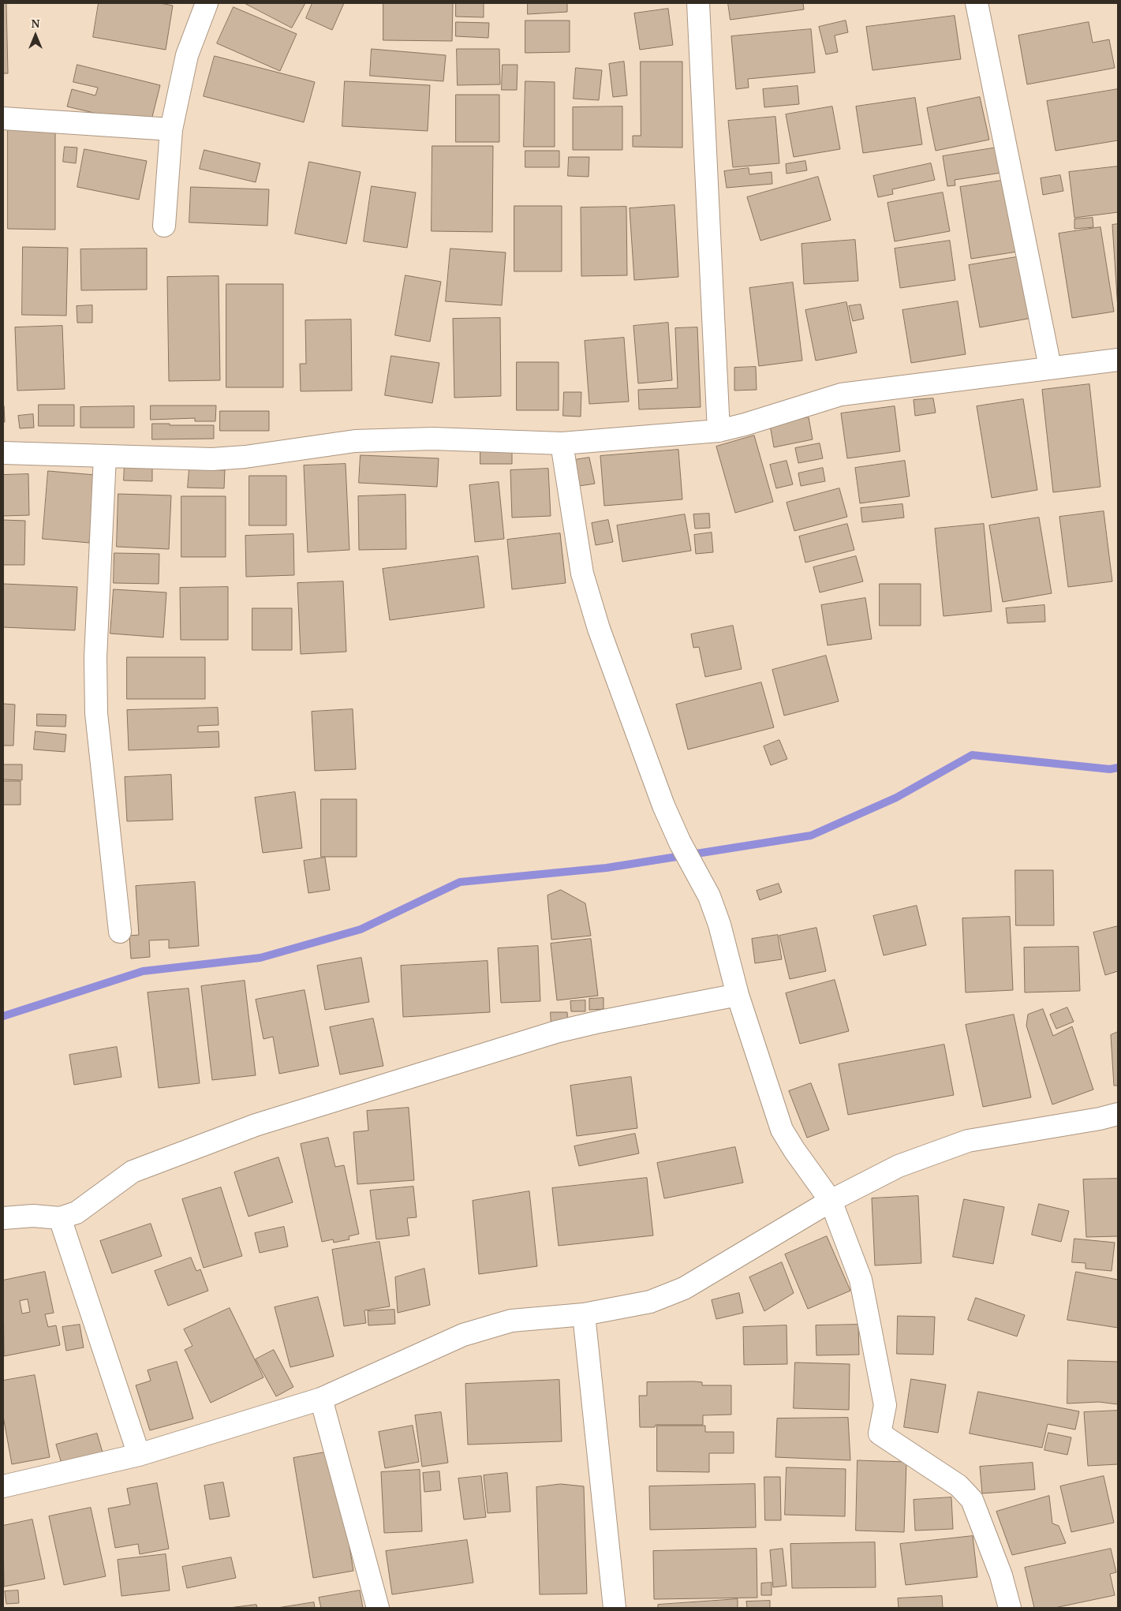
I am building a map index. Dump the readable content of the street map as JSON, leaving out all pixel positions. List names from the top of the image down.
{
  "north": "top"
}
